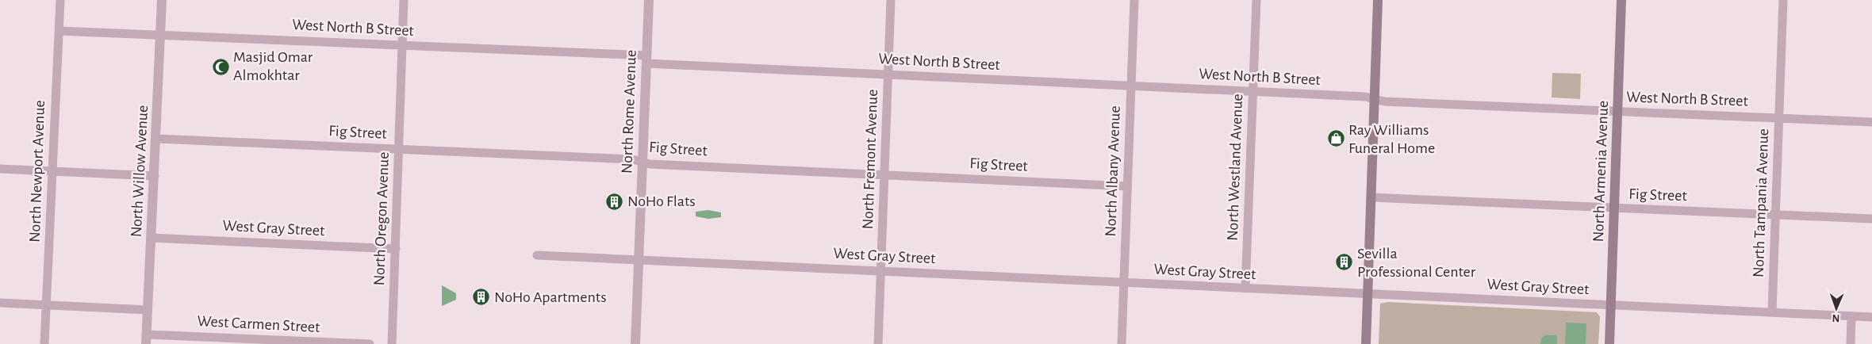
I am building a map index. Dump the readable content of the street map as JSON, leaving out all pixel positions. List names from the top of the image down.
{
  "streets": {
    "main road": ["North Armenia Avenue"],
    "street": [
      "West North B Street",
      "North Rome Avenue",
      "Fig Street",
      "North Fremont Avenue",
      "North Westland Avenue",
      "North Newport Avenue",
      "North Willow Avenue",
      "North Albany Avenue",
      "North Tampania Avenue",
      "North Oregon Avenue",
      "West Gray Street",
      "West Carmen Street"
    ]
  },
  "crossings": [
    ["West North B Street", "North Rome Avenue"],
    ["West North B Street", "North Fremont Avenue"],
    ["West North B Street", "North Westland Avenue"],
    ["West North B Street", "North Newport Avenue"],
    ["West North B Street", "North Willow Avenue"],
    ["West North B Street", "North Albany Avenue"],
    ["West North B Street", "North Armenia Avenue"],
    ["West North B Street", "North Tampania Avenue"],
    ["West North B Street", "North Oregon Avenue"],
    ["North Rome Avenue", "Fig Street"],
    ["North Rome Avenue", "West Gray Street"],
    ["Fig Street", "North Fremont Avenue"],
    ["Fig Street", "North Willow Avenue"],
    ["Fig Street", "North Albany Avenue"],
    ["Fig Street", "North Armenia Avenue"],
    ["Fig Street", "North Tampania Avenue"],
    ["Fig Street", "North Oregon Avenue"],
    ["North Fremont Avenue", "West Gray Street"],
    ["North Westland Avenue", "West Gray Street"],
    ["North Willow Avenue", "West Gray Street"],
    ["North Willow Avenue", "West Carmen Street"],
    ["North Albany Avenue", "West Gray Street"],
    ["North Armenia Avenue", "West Gray Street"],
    ["North Tampania Avenue", "West Gray Street"],
    ["North Oregon Avenue", "West Gray Street"]
  ],
  "places": {
    "mosque": ["Masjid Omar Almokhtar"],
    "shop": ["Ray Williams Funeral Home"],
    "building": ["NoHo Flats", "Sevilla Professional Center", "NoHo Apartments"]
  },
  "north": "bottom"
}
